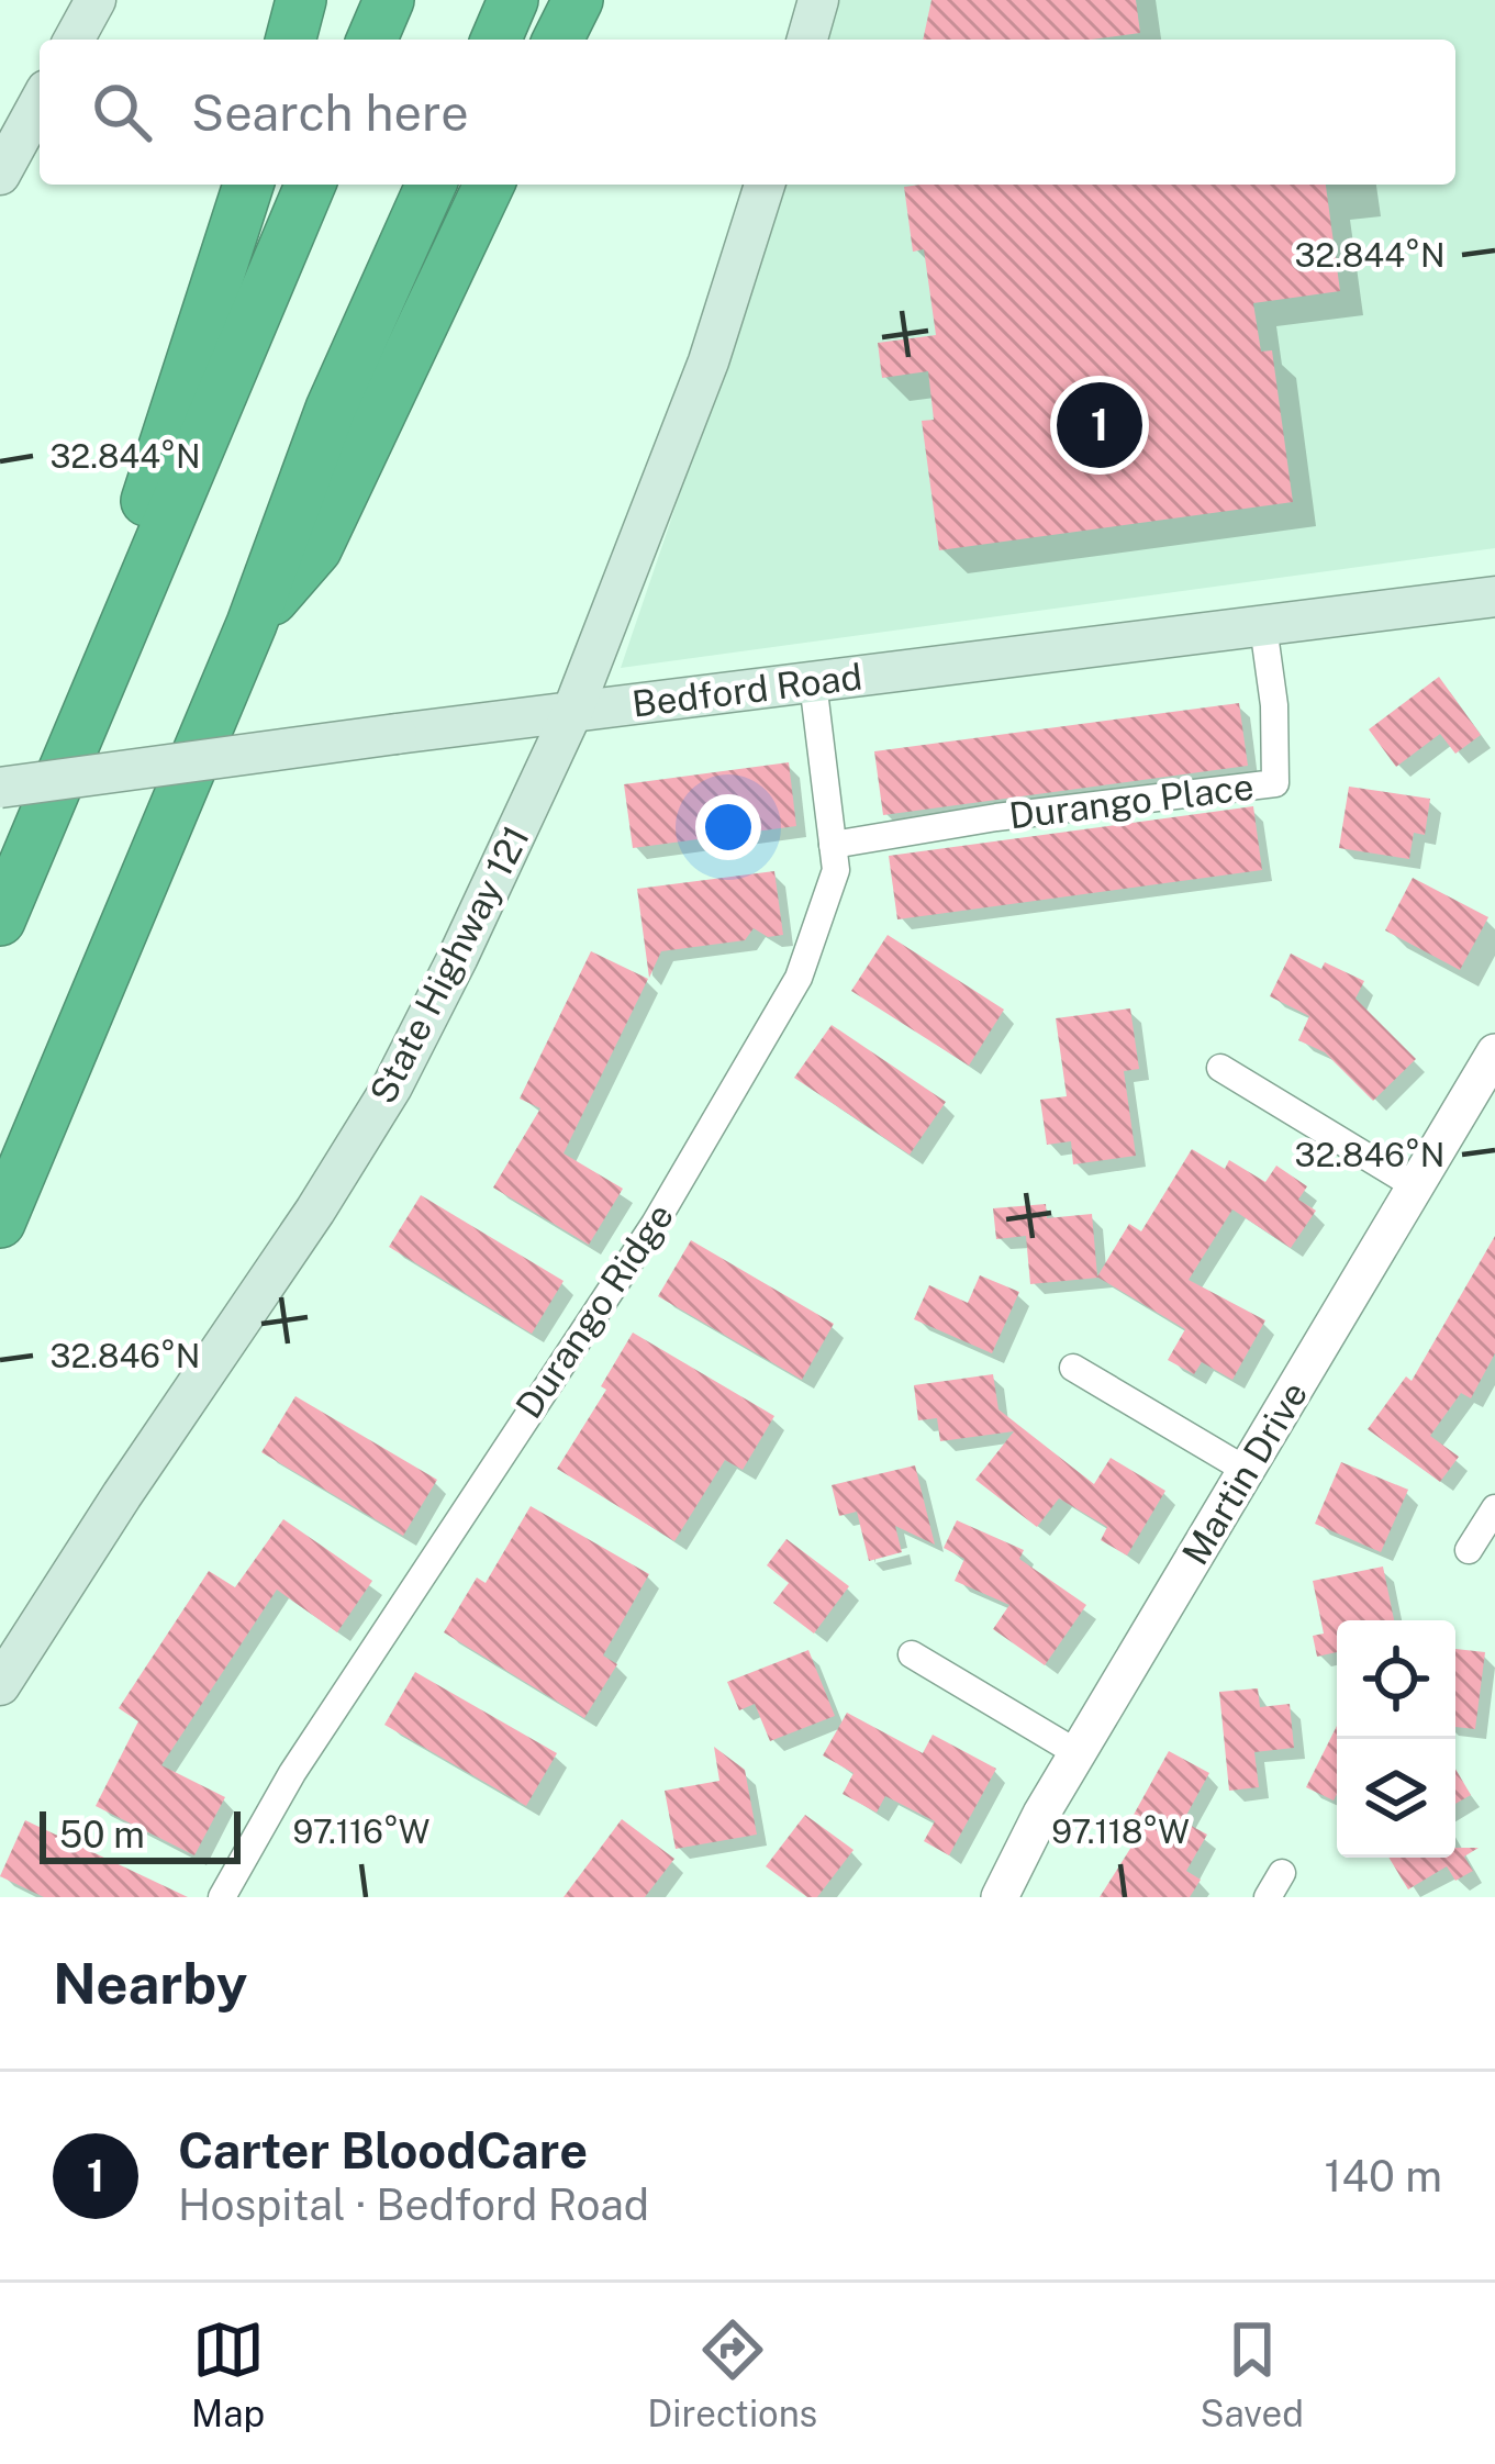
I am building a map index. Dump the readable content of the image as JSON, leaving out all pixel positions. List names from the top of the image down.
{
  "streets": {
    "main road": ["Bedford Road", "State Highway 121"],
    "street": ["Durango Place", "Durango Ridge", "Martin Drive"]
  },
  "crossings": [
    ["Bedford Road", "Durango Place"],
    ["Bedford Road", "State Highway 121"],
    ["Bedford Road", "Durango Ridge"],
    ["Durango Place", "Durango Ridge"]
  ],
  "scale_bar": "50 m",
  "page": {
    "search": "Search here",
    "pins": "1",
    "scale": "50 m",
    "heading": "Nearby",
    "list": [
      {
        "mark": "1",
        "name": "Carter BloodCare",
        "note": "Hospital · Bedford Road",
        "value": "140 m"
      }
    ],
    "nav": ["Map", "Directions", "Saved"]
  },
  "coordinates": [
    "32.844°N",
    "32.846°N",
    "97.116°W",
    "97.118°W"
  ]
}
